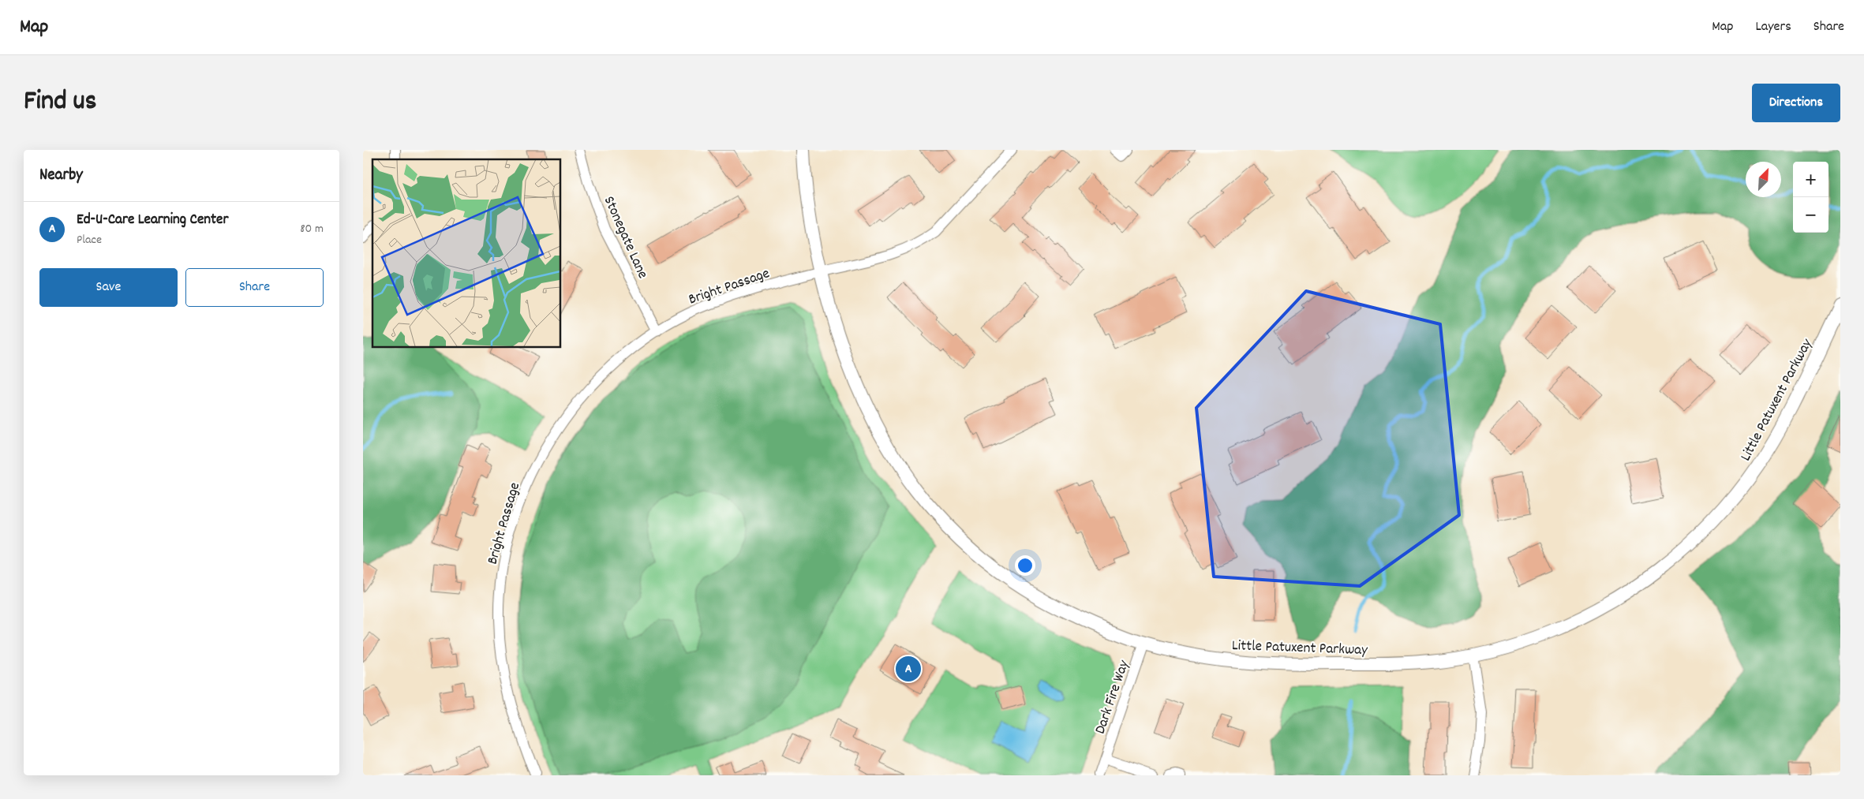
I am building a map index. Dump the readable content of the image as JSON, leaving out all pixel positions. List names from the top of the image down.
{
  "streets": {
    "street": [
      "Stonegate Lane",
      "Bright Passage",
      "Little Patuxent Parkway",
      "Dark Fire Way"
    ]
  },
  "crossings": [
    ["Stonegate Lane", "Bright Passage"],
    ["Bright Passage", "Little Patuxent Parkway"],
    ["Little Patuxent Parkway", "Dark Fire Way"]
  ],
  "north": "top right",
  "page": {
    "header": "Map",
    "nav": ["Map", "Layers", "Share"],
    "title": "Find us",
    "buttons": [
      "Directions",
      ["Save", "Share"]
    ],
    "heading": "Nearby",
    "map_buttons": ["+", "−"],
    "list": [
      {
        "mark": "A",
        "name": "Ed-U-Care Learning Center",
        "note": "Place",
        "value": "80 m"
      }
    ],
    "pins": "A"
  }
}
